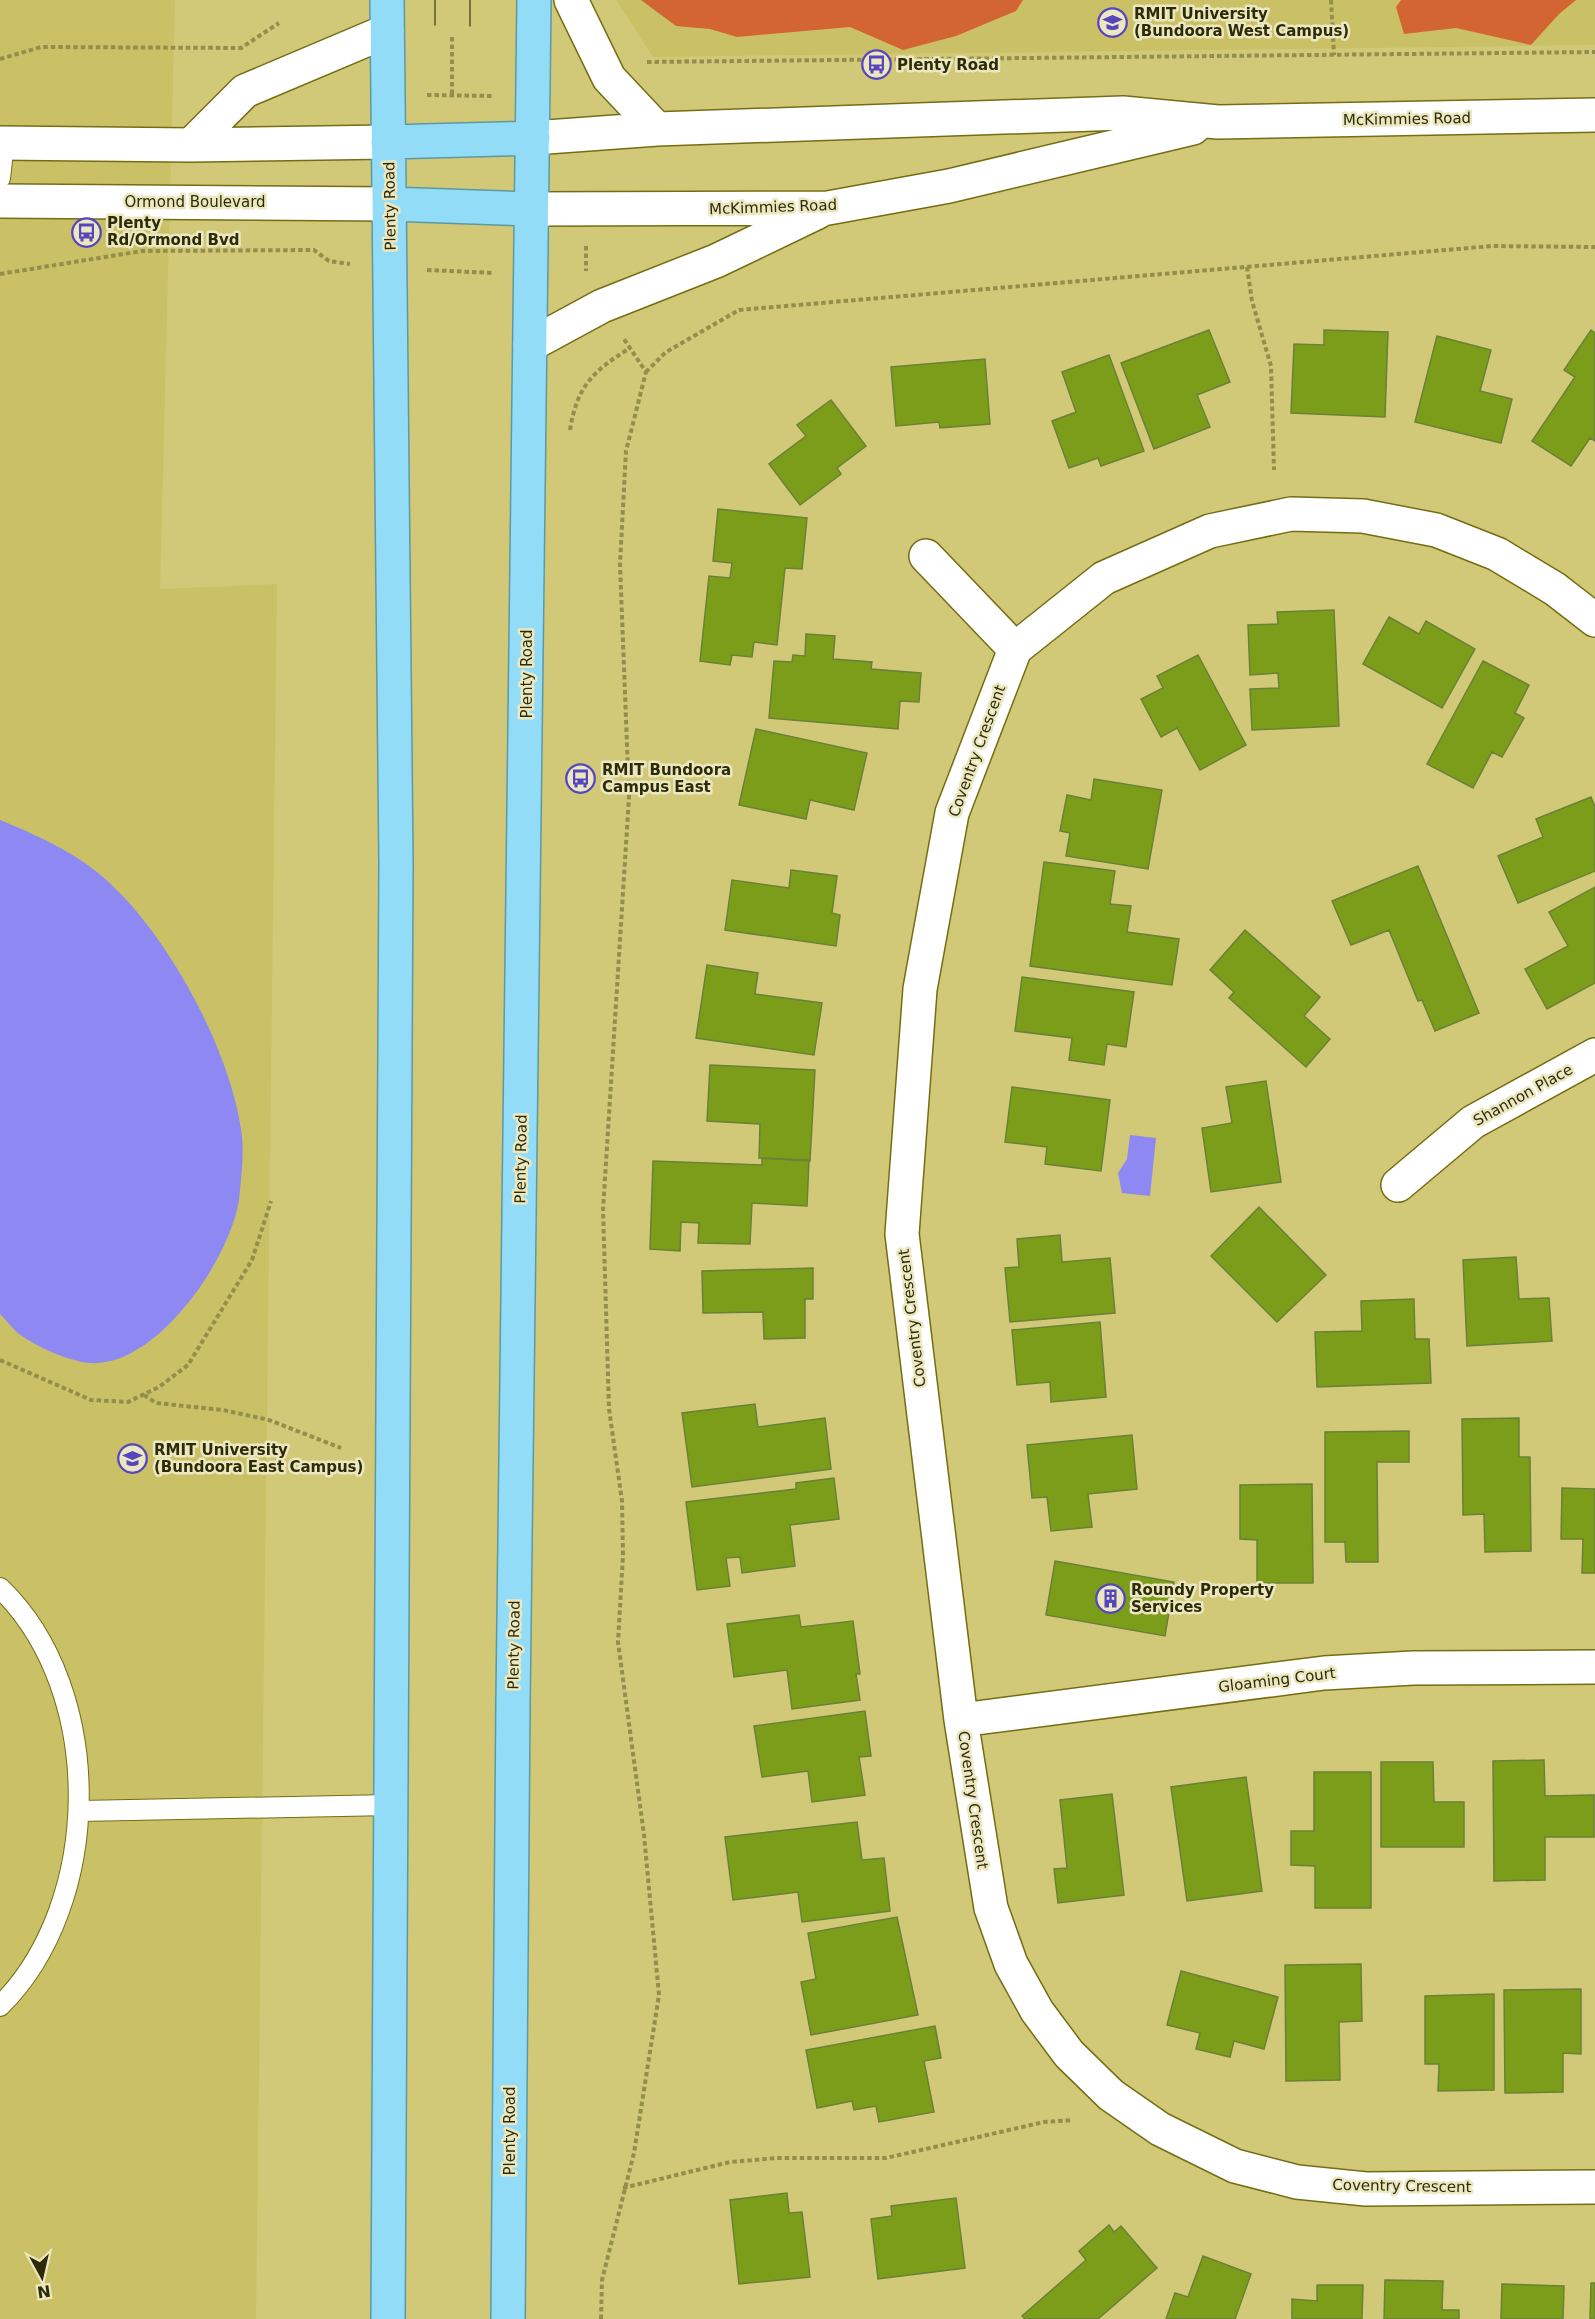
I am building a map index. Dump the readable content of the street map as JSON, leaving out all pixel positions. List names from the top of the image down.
{
  "streets": {
    "highway": ["McKimmies Road", "Plenty Road"],
    "street": [
      "Ormond Boulevard",
      "Coventry Crescent",
      "Shannon Place",
      "Gloaming Court"
    ]
  },
  "crossings": [
    ["McKimmies Road", "Ormond Boulevard"],
    ["McKimmies Road", "Plenty Road"],
    ["Ormond Boulevard", "Plenty Road"],
    ["Coventry Crescent", "Gloaming Court"]
  ],
  "places": {
    "school or university": ["RMIT University (Bundoora West Campus)", "RMIT University (Bundoora East Campus)"],
    "bus stop": ["Plenty Road", "Plenty Rd/Ormond Bvd", "RMIT Bundoora Campus East"],
    "building": ["Roundy Property Services"]
  },
  "north": "bottom"
}
